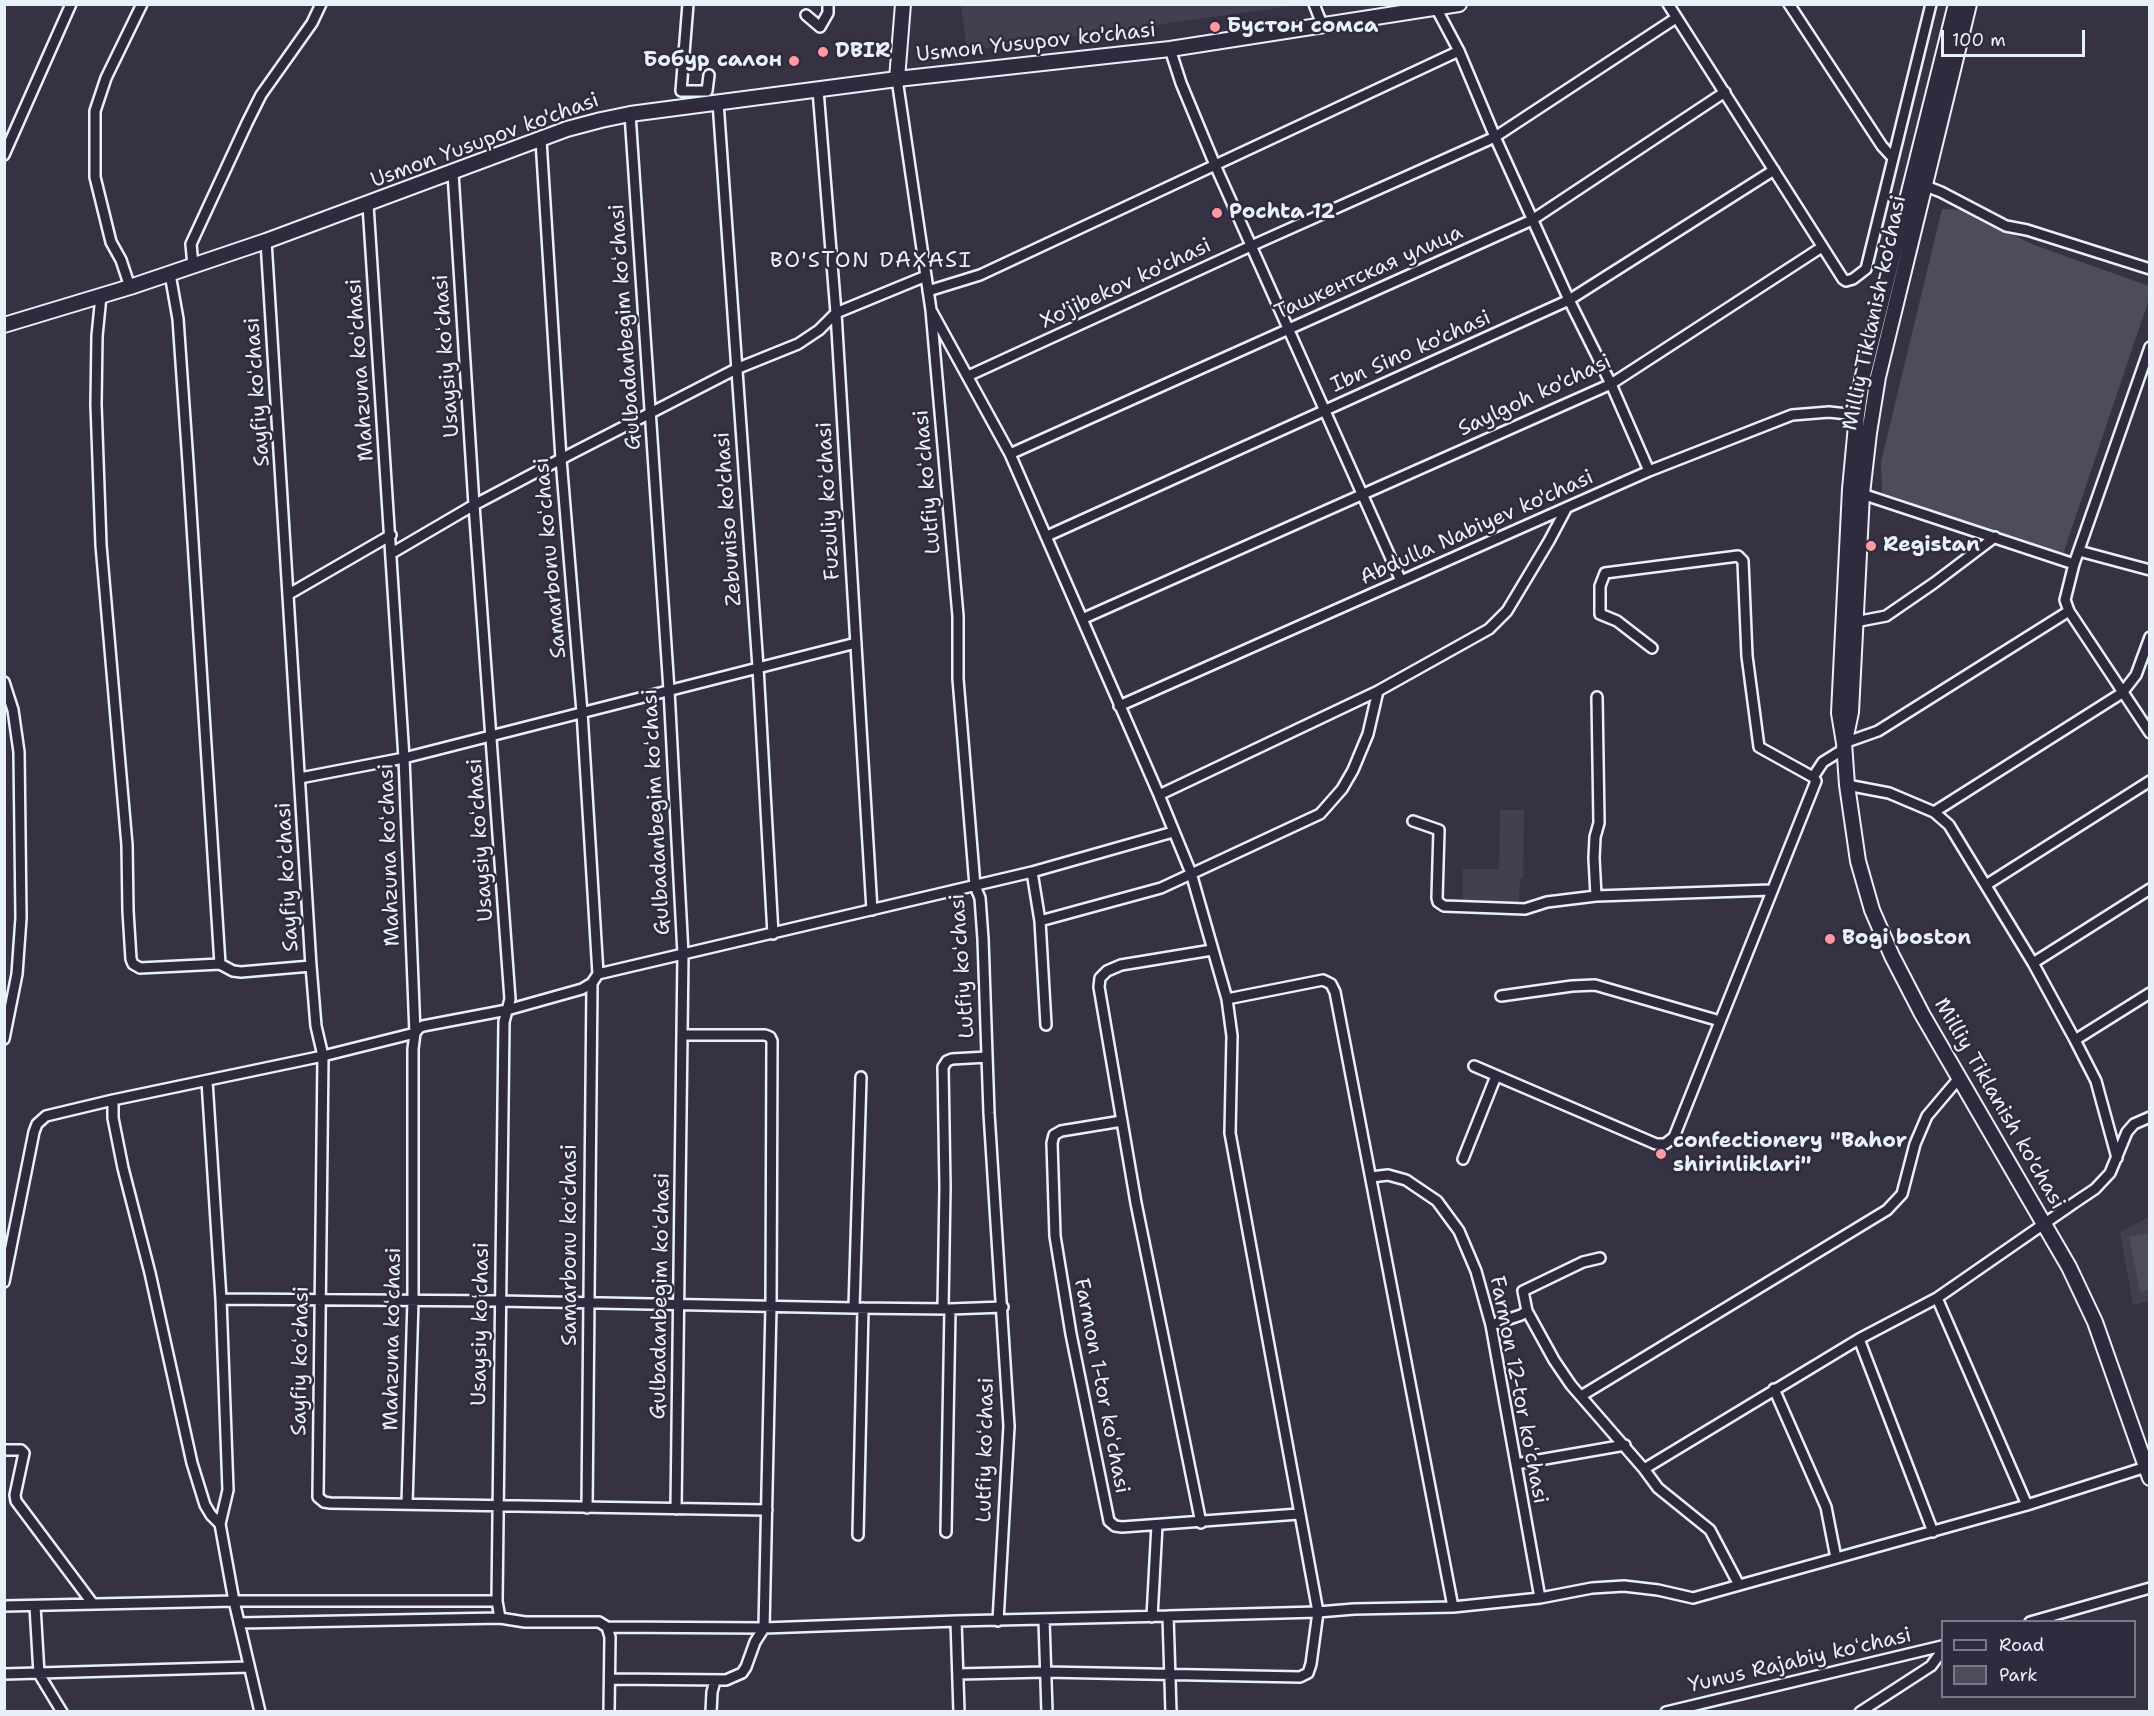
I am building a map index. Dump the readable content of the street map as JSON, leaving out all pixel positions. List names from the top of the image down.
{
  "streets": {
    "main road": ["Usmon Yusupov ko'chasi", "Milliy Tiklanish ko'chasi"],
    "street": [
      "Ташкентская улица",
      "Xo'jibekov ko'chasi",
      "Gulbadanbegim koʻchasi",
      "Ibn Sino ko'chasi",
      "Usaysiy koʻchasi",
      "Mahzuna koʻchasi",
      "Sayfiy koʻchasi",
      "Saylgoh ko'chasi",
      "Lutfiy koʻchasi",
      "Fuzuliy koʻchasi",
      "Zebuniso ko'chasi",
      "Abdulla Nabiyev ko'chasi",
      "Samarbonu koʻchasi",
      "Farmon 1-tor koʻchasi",
      "Farmon 12-tor koʻchasi",
      "Yunus Rajabiy koʻchasi"
    ]
  },
  "crossings": [
    ["Usmon Yusupov ko'chasi", "Gulbadanbegim koʻchasi"],
    ["Usmon Yusupov ko'chasi", "Usaysiy koʻchasi"],
    ["Usmon Yusupov ko'chasi", "Mahzuna koʻchasi"],
    ["Usmon Yusupov ko'chasi", "Sayfiy koʻchasi"],
    ["Usmon Yusupov ko'chasi", "Lutfiy koʻchasi"],
    ["Usmon Yusupov ko'chasi", "Fuzuliy koʻchasi"],
    ["Usmon Yusupov ko'chasi", "Zebuniso ko'chasi"],
    ["Usmon Yusupov ko'chasi", "Samarbonu koʻchasi"],
    ["Milliy Tiklanish ko'chasi", "Abdulla Nabiyev ko'chasi"],
    ["Mahzuna koʻchasi", "Sayfiy koʻchasi"]
  ],
  "districts": ["BO'STON DAXASI"],
  "places": [
    "Бустон сомса",
    "DBIR",
    "Бобур салон",
    "Pochta 12",
    "Registan",
    "Bogi boston",
    "confectionery \"Bahor shirinliklari\""
  ],
  "legend": ["Road", "Park"],
  "scale_bar": "100 m"
}
